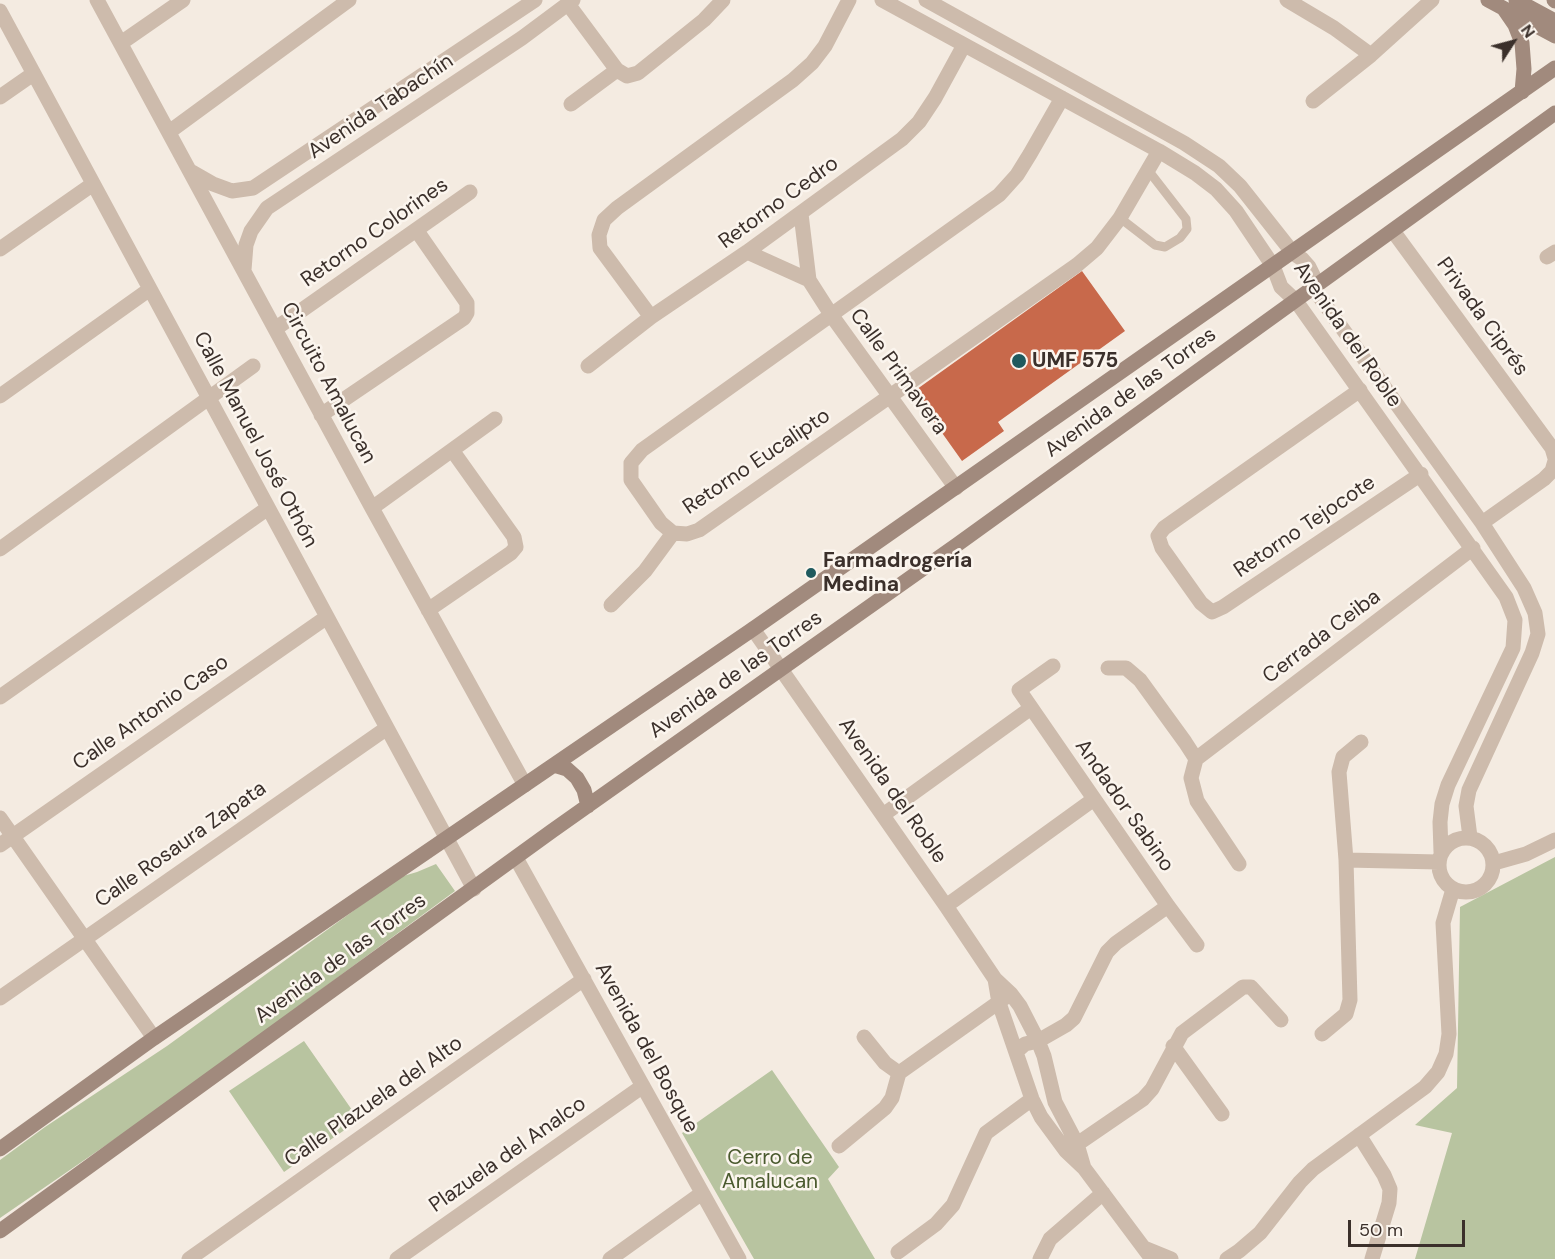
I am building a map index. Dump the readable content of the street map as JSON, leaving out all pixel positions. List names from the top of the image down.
{
  "streets": {
    "street": [
      "Avenida Tabachín",
      "Retorno Cedro",
      "Retorno Colorines",
      "Privada Ciprés",
      "Avenida del Roble",
      "Calle Primavera",
      "Circuito Amalucan",
      "Avenida de las Torres",
      "Calle Manuel José Othón",
      "Retorno Eucalipto",
      "Retorno Tejocote",
      "Cerrada Ceiba",
      "Calle Antonio Caso",
      "Andador Sabino",
      "Calle Rosaura Zapata",
      "Avenida del Bosque",
      "Calle Plazuela del Alto",
      "Plazuela del Analco"
    ]
  },
  "crossings": [
    ["Avenida Tabachín", "Circuito Amalucan"],
    ["Retorno Cedro", "Avenida del Roble"],
    ["Retorno Cedro", "Calle Primavera"],
    ["Retorno Colorines", "Circuito Amalucan"],
    ["Privada Ciprés", "Avenida del Roble"],
    ["Privada Ciprés", "Avenida de las Torres"],
    ["Avenida del Roble", "Avenida de las Torres"],
    ["Avenida del Roble", "Retorno Eucalipto"],
    ["Avenida del Roble", "Retorno Tejocote"],
    ["Avenida del Roble", "Cerrada Ceiba"],
    ["Calle Primavera", "Avenida de las Torres"],
    ["Calle Primavera", "Retorno Eucalipto"],
    ["Circuito Amalucan", "Avenida de las Torres"],
    ["Avenida de las Torres", "Calle Manuel José Othón"],
    ["Avenida de las Torres", "Avenida del Bosque"],
    ["Calle Manuel José Othón", "Calle Antonio Caso"],
    ["Calle Manuel José Othón", "Calle Rosaura Zapata"],
    ["Avenida del Bosque", "Calle Plazuela del Alto"],
    ["Avenida del Bosque", "Plazuela del Analco"]
  ],
  "parks": ["Cerro de Amalucan"],
  "places": ["UMF 575", "Farmadrogería Medina"],
  "scale_bar": "50 m",
  "north": "top right"
}
